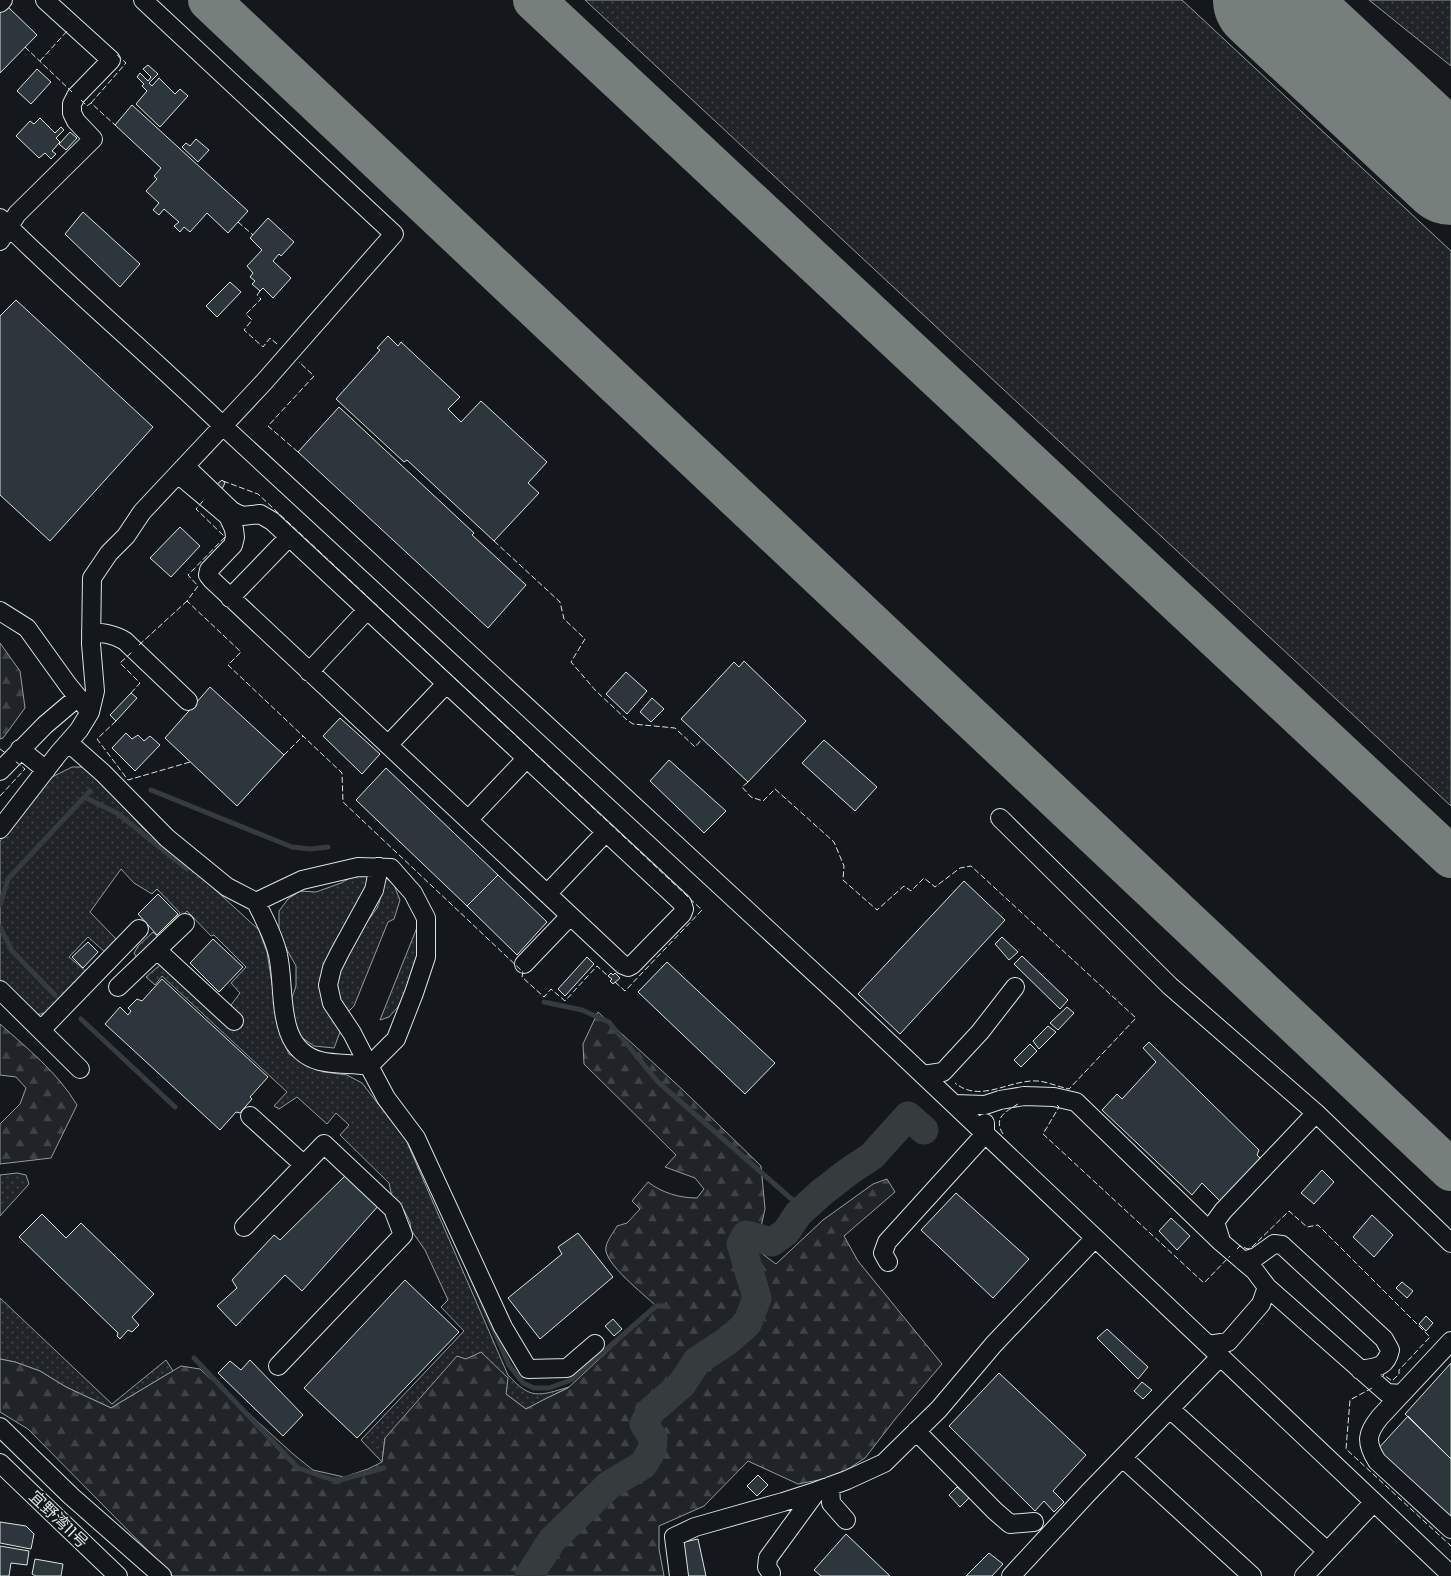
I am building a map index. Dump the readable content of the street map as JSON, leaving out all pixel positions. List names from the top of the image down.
{
  "streets": {
    "street": ["宜野湾11号"]
  }
}
